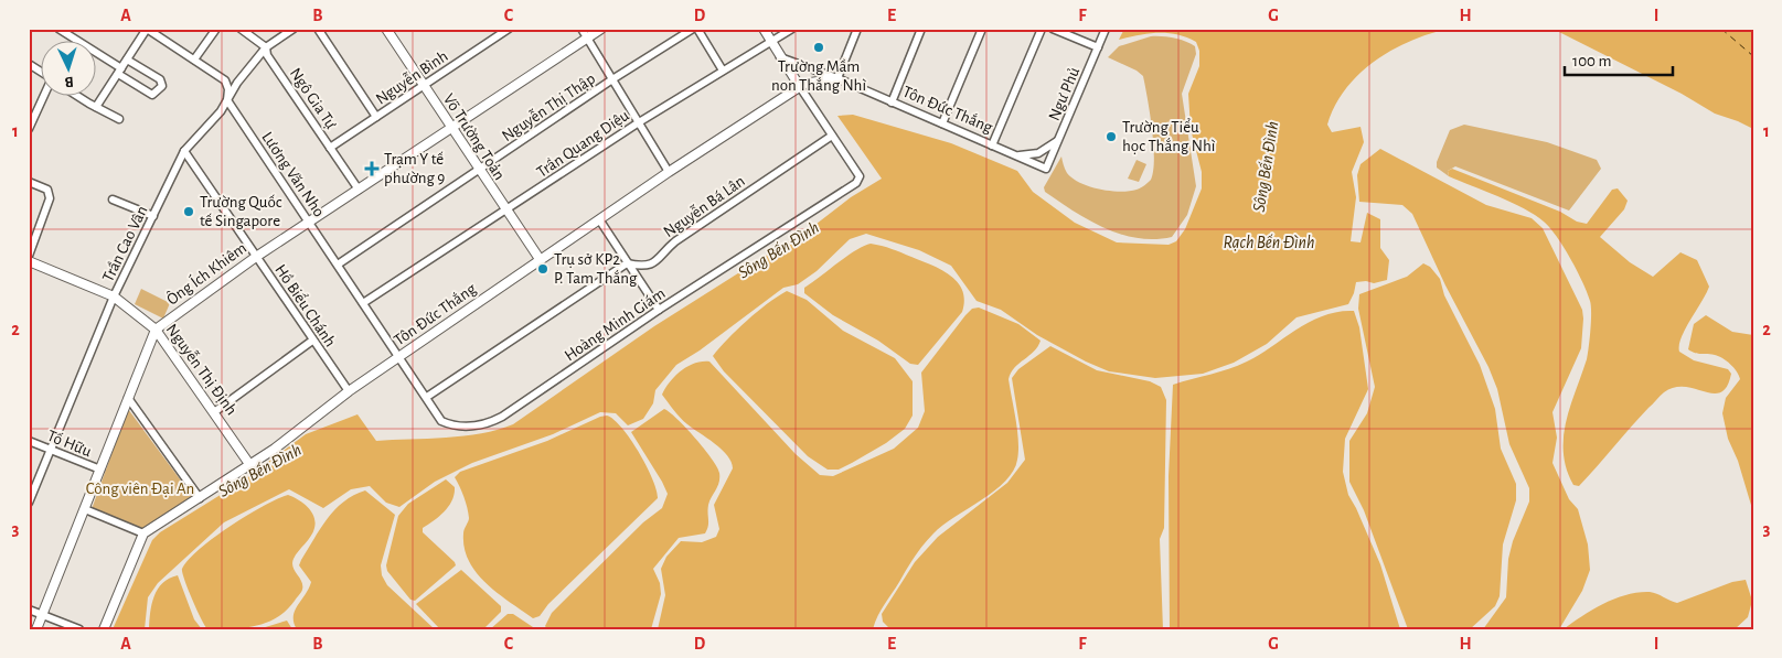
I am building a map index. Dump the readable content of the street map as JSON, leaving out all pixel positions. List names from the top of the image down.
{
  "streets": {
    "street": [
      "Nguyễn Bình",
      "Ngư Phủ",
      "Ngô Gia Tự",
      "Nguyễn Thị Thập",
      "Tôn Đức Thắng",
      "Võ Trường Toản",
      "Trần Quang Diệu",
      "Lương Văn Nho",
      "Nguyễn Bá Lân",
      "Trần Cao Vân",
      "Ông Ích Khiêm",
      "Hồ Biểu Chánh",
      "Hoàng Minh Giám",
      "Nguyễn Thị Định",
      "Tố Hữu"
    ]
  },
  "crossings": [
    ["Nguyễn Bình", "Ngô Gia Tự"],
    ["Nguyễn Bình", "Võ Trường Toản"],
    ["Ngư Phủ", "Tôn Đức Thắng"],
    ["Ngô Gia Tự", "Trần Cao Vân"],
    ["Ngô Gia Tự", "Ông Ích Khiêm"],
    ["Nguyễn Thị Thập", "Võ Trường Toản"],
    ["Nguyễn Thị Thập", "Lương Văn Nho"],
    ["Tôn Đức Thắng", "Võ Trường Toản"],
    ["Tôn Đức Thắng", "Lương Văn Nho"],
    ["Tôn Đức Thắng", "Hồ Biểu Chánh"],
    ["Tôn Đức Thắng", "Hoàng Minh Giám"],
    ["Tôn Đức Thắng", "Nguyễn Thị Định"],
    ["Võ Trường Toản", "Trần Quang Diệu"],
    ["Võ Trường Toản", "Ông Ích Khiêm"],
    ["Trần Quang Diệu", "Lương Văn Nho"],
    ["Lương Văn Nho", "Trần Cao Vân"],
    ["Lương Văn Nho", "Ông Ích Khiêm"],
    ["Lương Văn Nho", "Hoàng Minh Giám"],
    ["Nguyễn Bá Lân", "Hoàng Minh Giám"],
    ["Trần Cao Vân", "Hồ Biểu Chánh"],
    ["Trần Cao Vân", "Nguyễn Thị Định"],
    ["Trần Cao Vân", "Tố Hữu"],
    ["Ông Ích Khiêm", "Hồ Biểu Chánh"],
    ["Ông Ích Khiêm", "Nguyễn Thị Định"]
  ],
  "water": ["Sông Bến Đình", "Rạch Bến Đình"],
  "parks": ["Công viên Đại An"],
  "places": {
    "other": [
      "Trường Mầm non Thắng Nhì",
      "Trường Tiểu học Thắng Nhì",
      "Trường Quốc tế Singapore",
      "Trụ sở KP2 P. Tam Thắng"
    ],
    "health": ["Trạm Y tế phường 9"]
  },
  "scale_bar": "100 m",
  "north": "bottom",
  "grid": {
    "columns": [
      "A",
      "B",
      "C",
      "D",
      "E",
      "F",
      "G",
      "H",
      "I"
    ],
    "rows": ["1", "2", "3"]
  }
}
